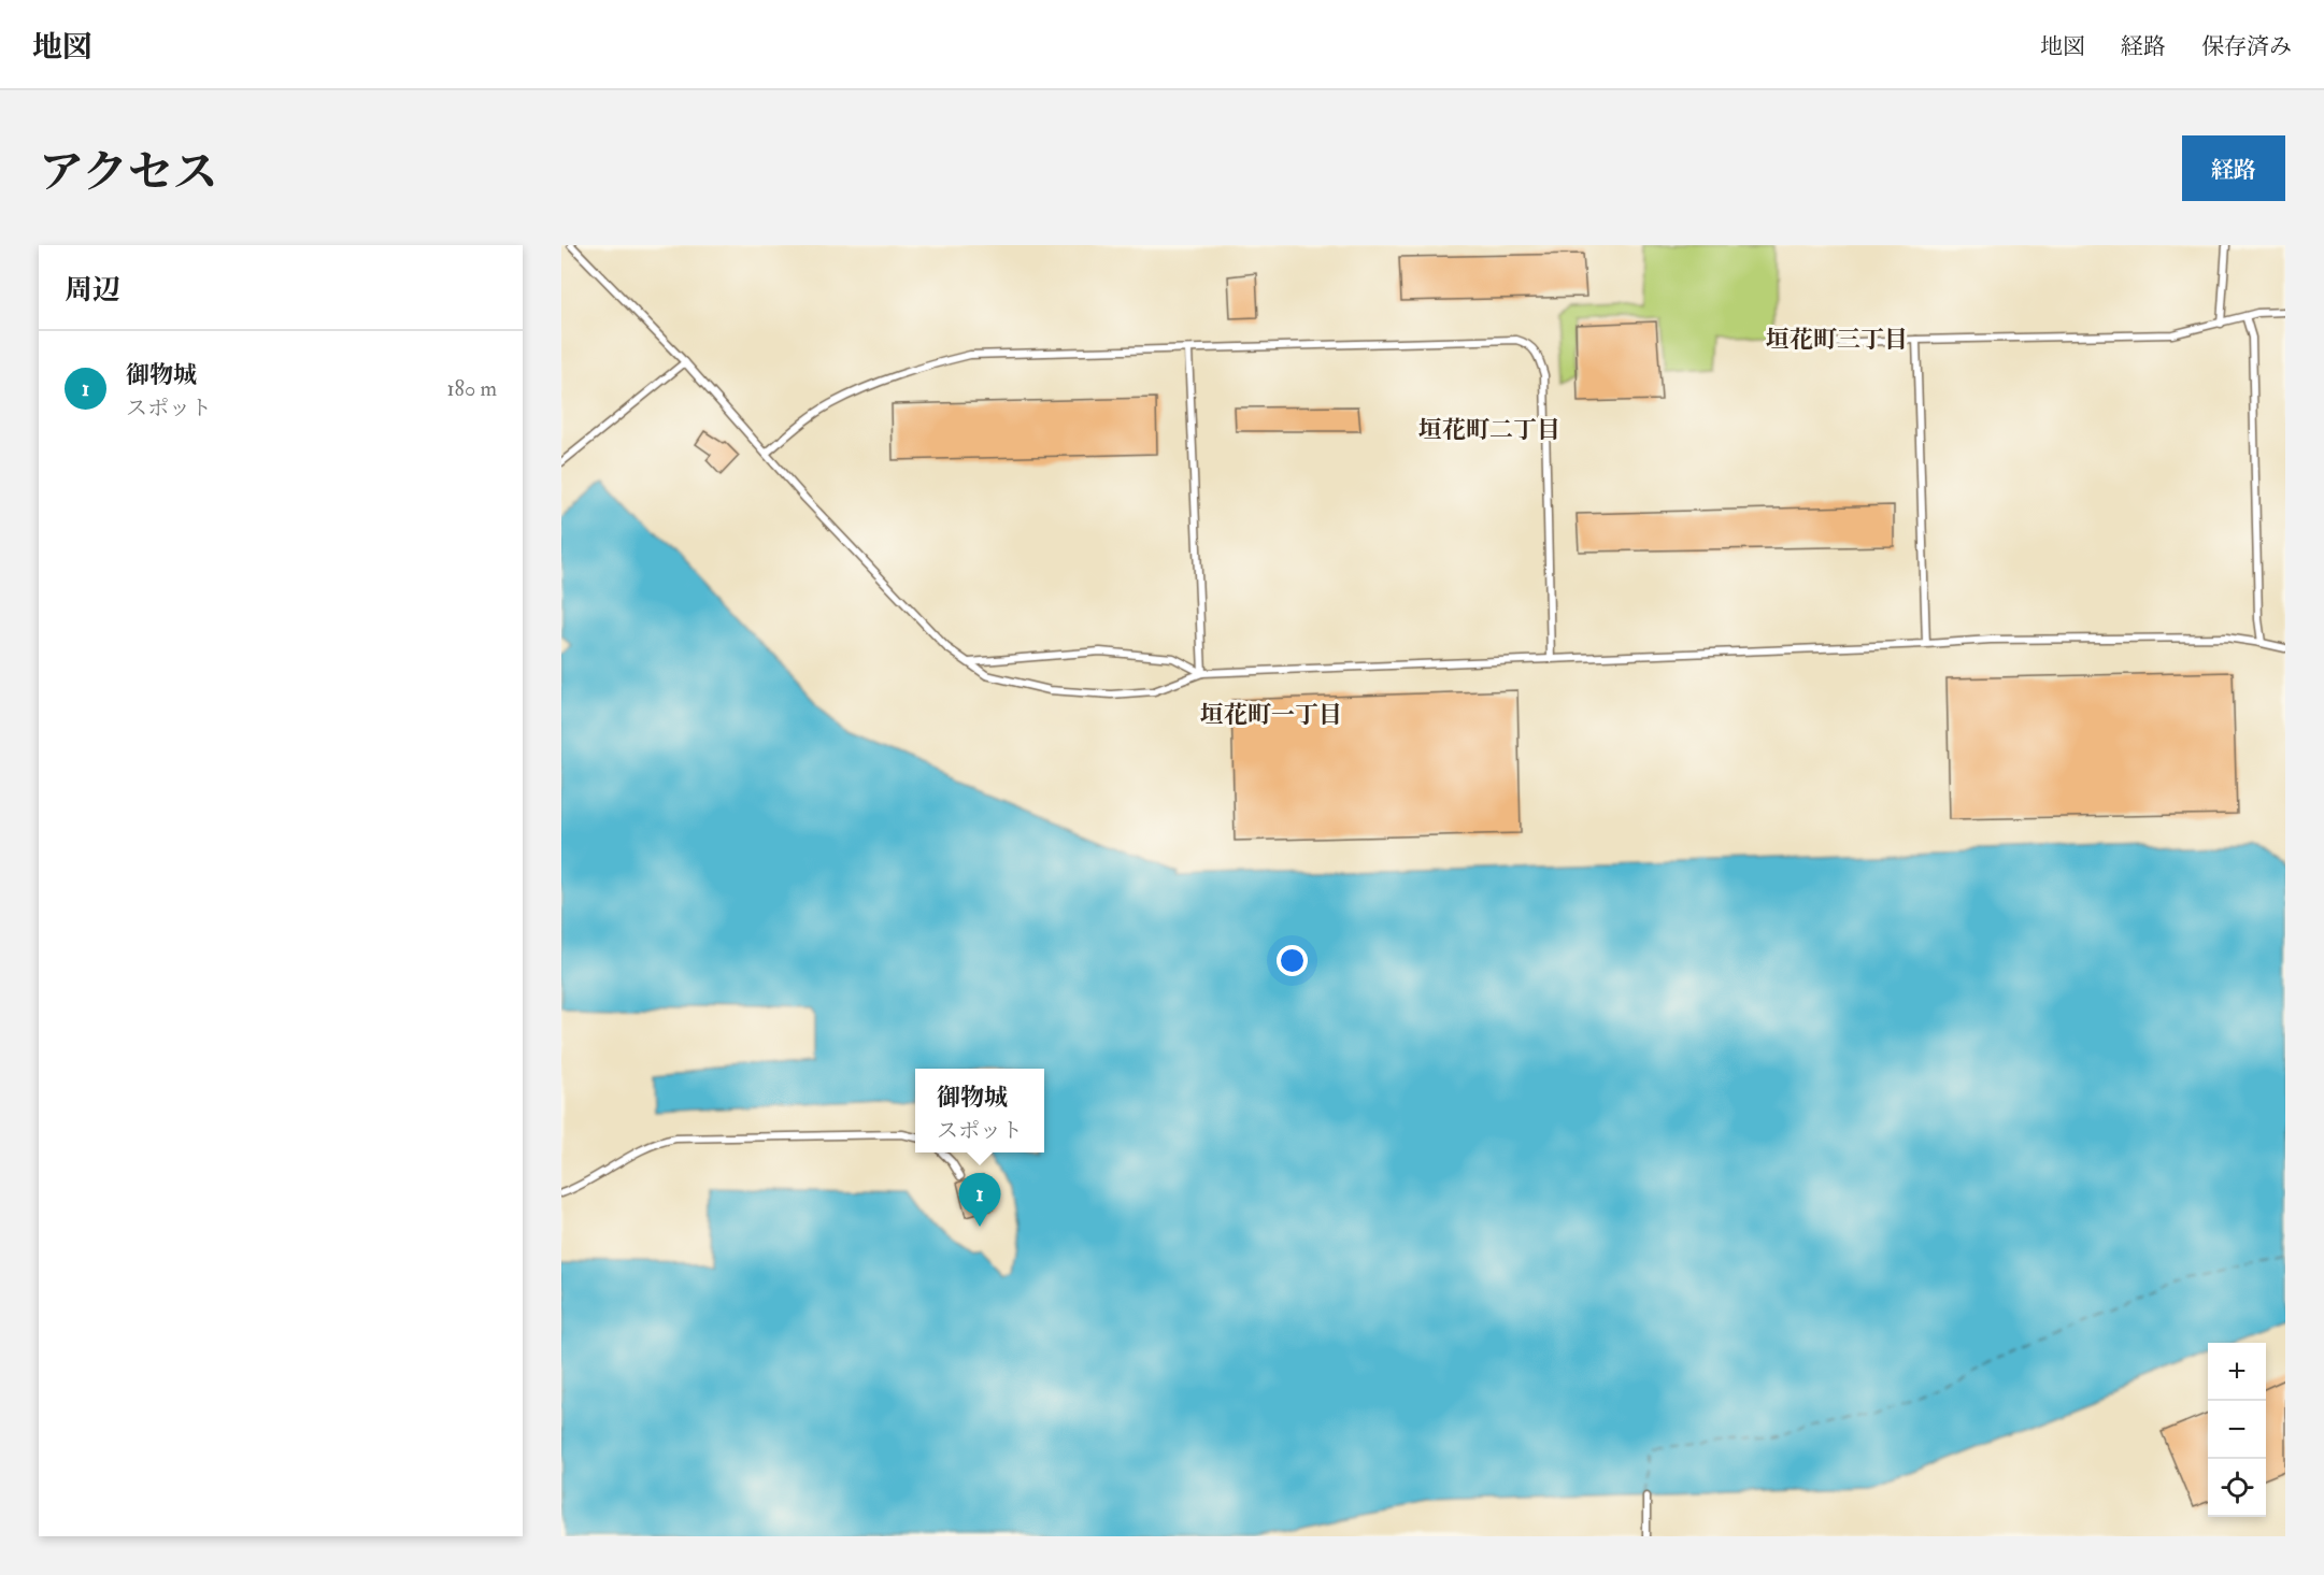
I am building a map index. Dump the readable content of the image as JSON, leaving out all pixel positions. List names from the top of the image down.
{
  "districts": ["垣花町三丁目", "垣花町二丁目", "垣花町一丁目"],
  "page": {
    "header": "地図",
    "nav": ["地図", "経路", "保存済み"],
    "title": "アクセス",
    "buttons": "経路",
    "heading": "周辺",
    "list": [
      {
        "mark": "1",
        "name": "御物城",
        "note": "スポット",
        "value": "180 m"
      }
    ],
    "popup": ["御物城", "スポット"],
    "pins": "1",
    "map_buttons": ["+", "−"]
  }
}
